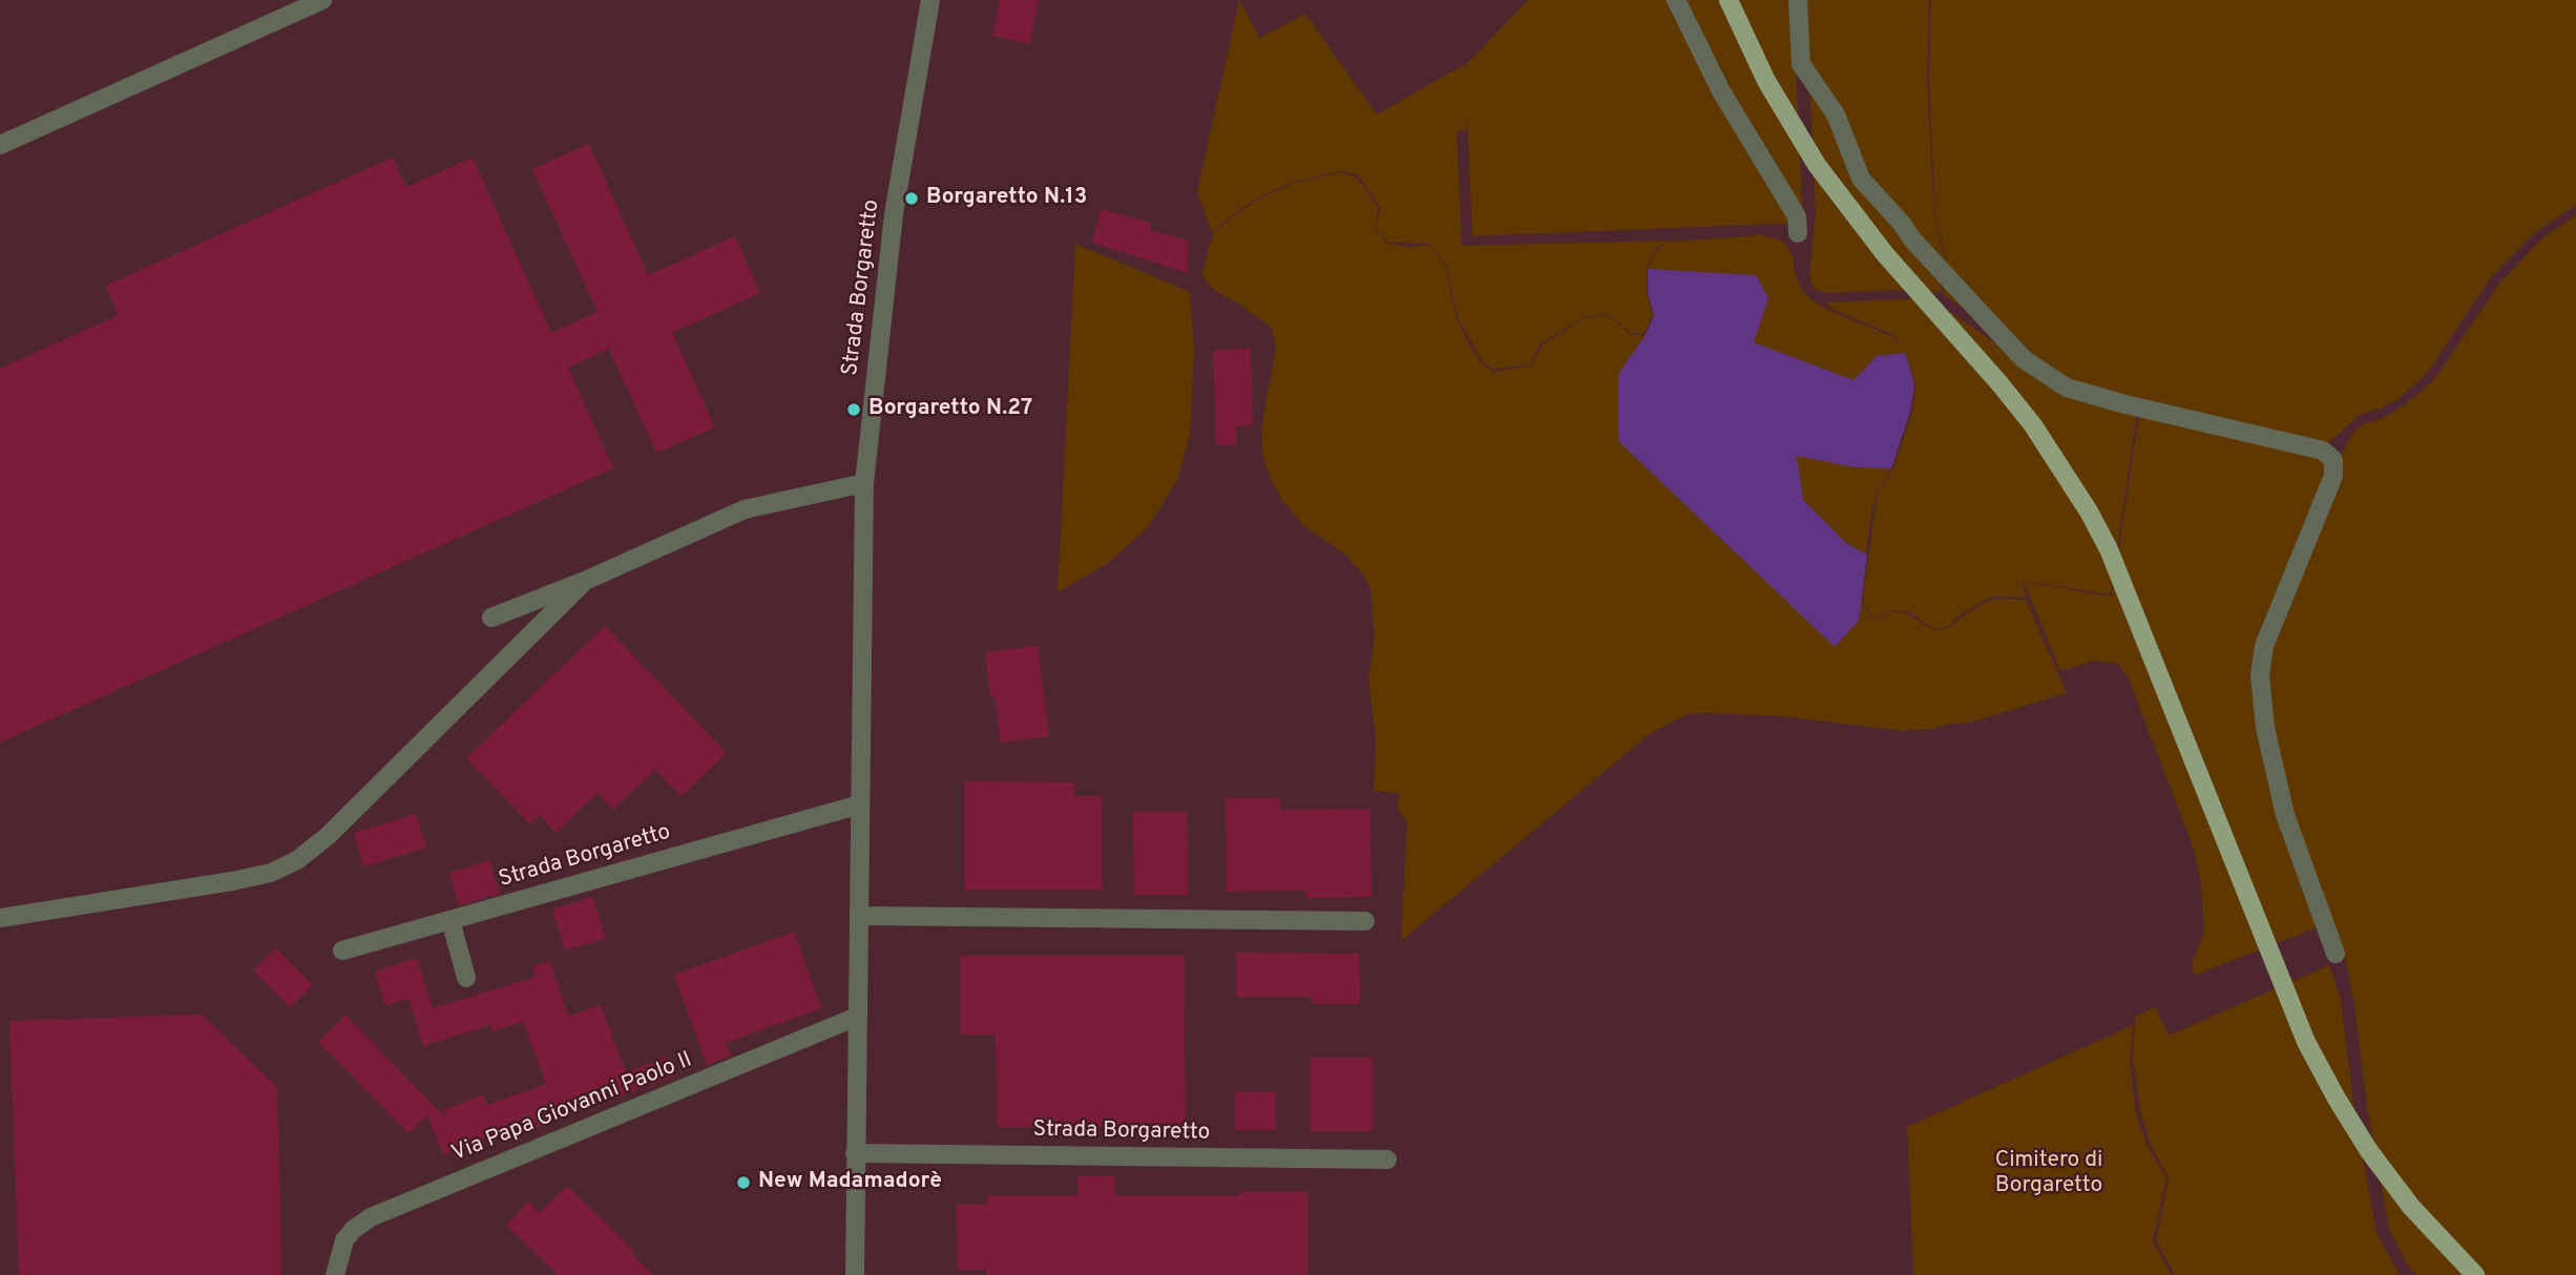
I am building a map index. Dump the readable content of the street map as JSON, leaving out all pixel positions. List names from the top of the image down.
{
  "streets": {
    "street": ["Strada Borgaretto", "Via Papa Giovanni Paolo II"]
  },
  "crossings": [
    ["Strada Borgaretto", "Via Papa Giovanni Paolo II"]
  ],
  "parks": ["Cimitero di Borgaretto"],
  "places": ["Borgaretto N.13", "Borgaretto N.27", "New Madamadorè"]
}
